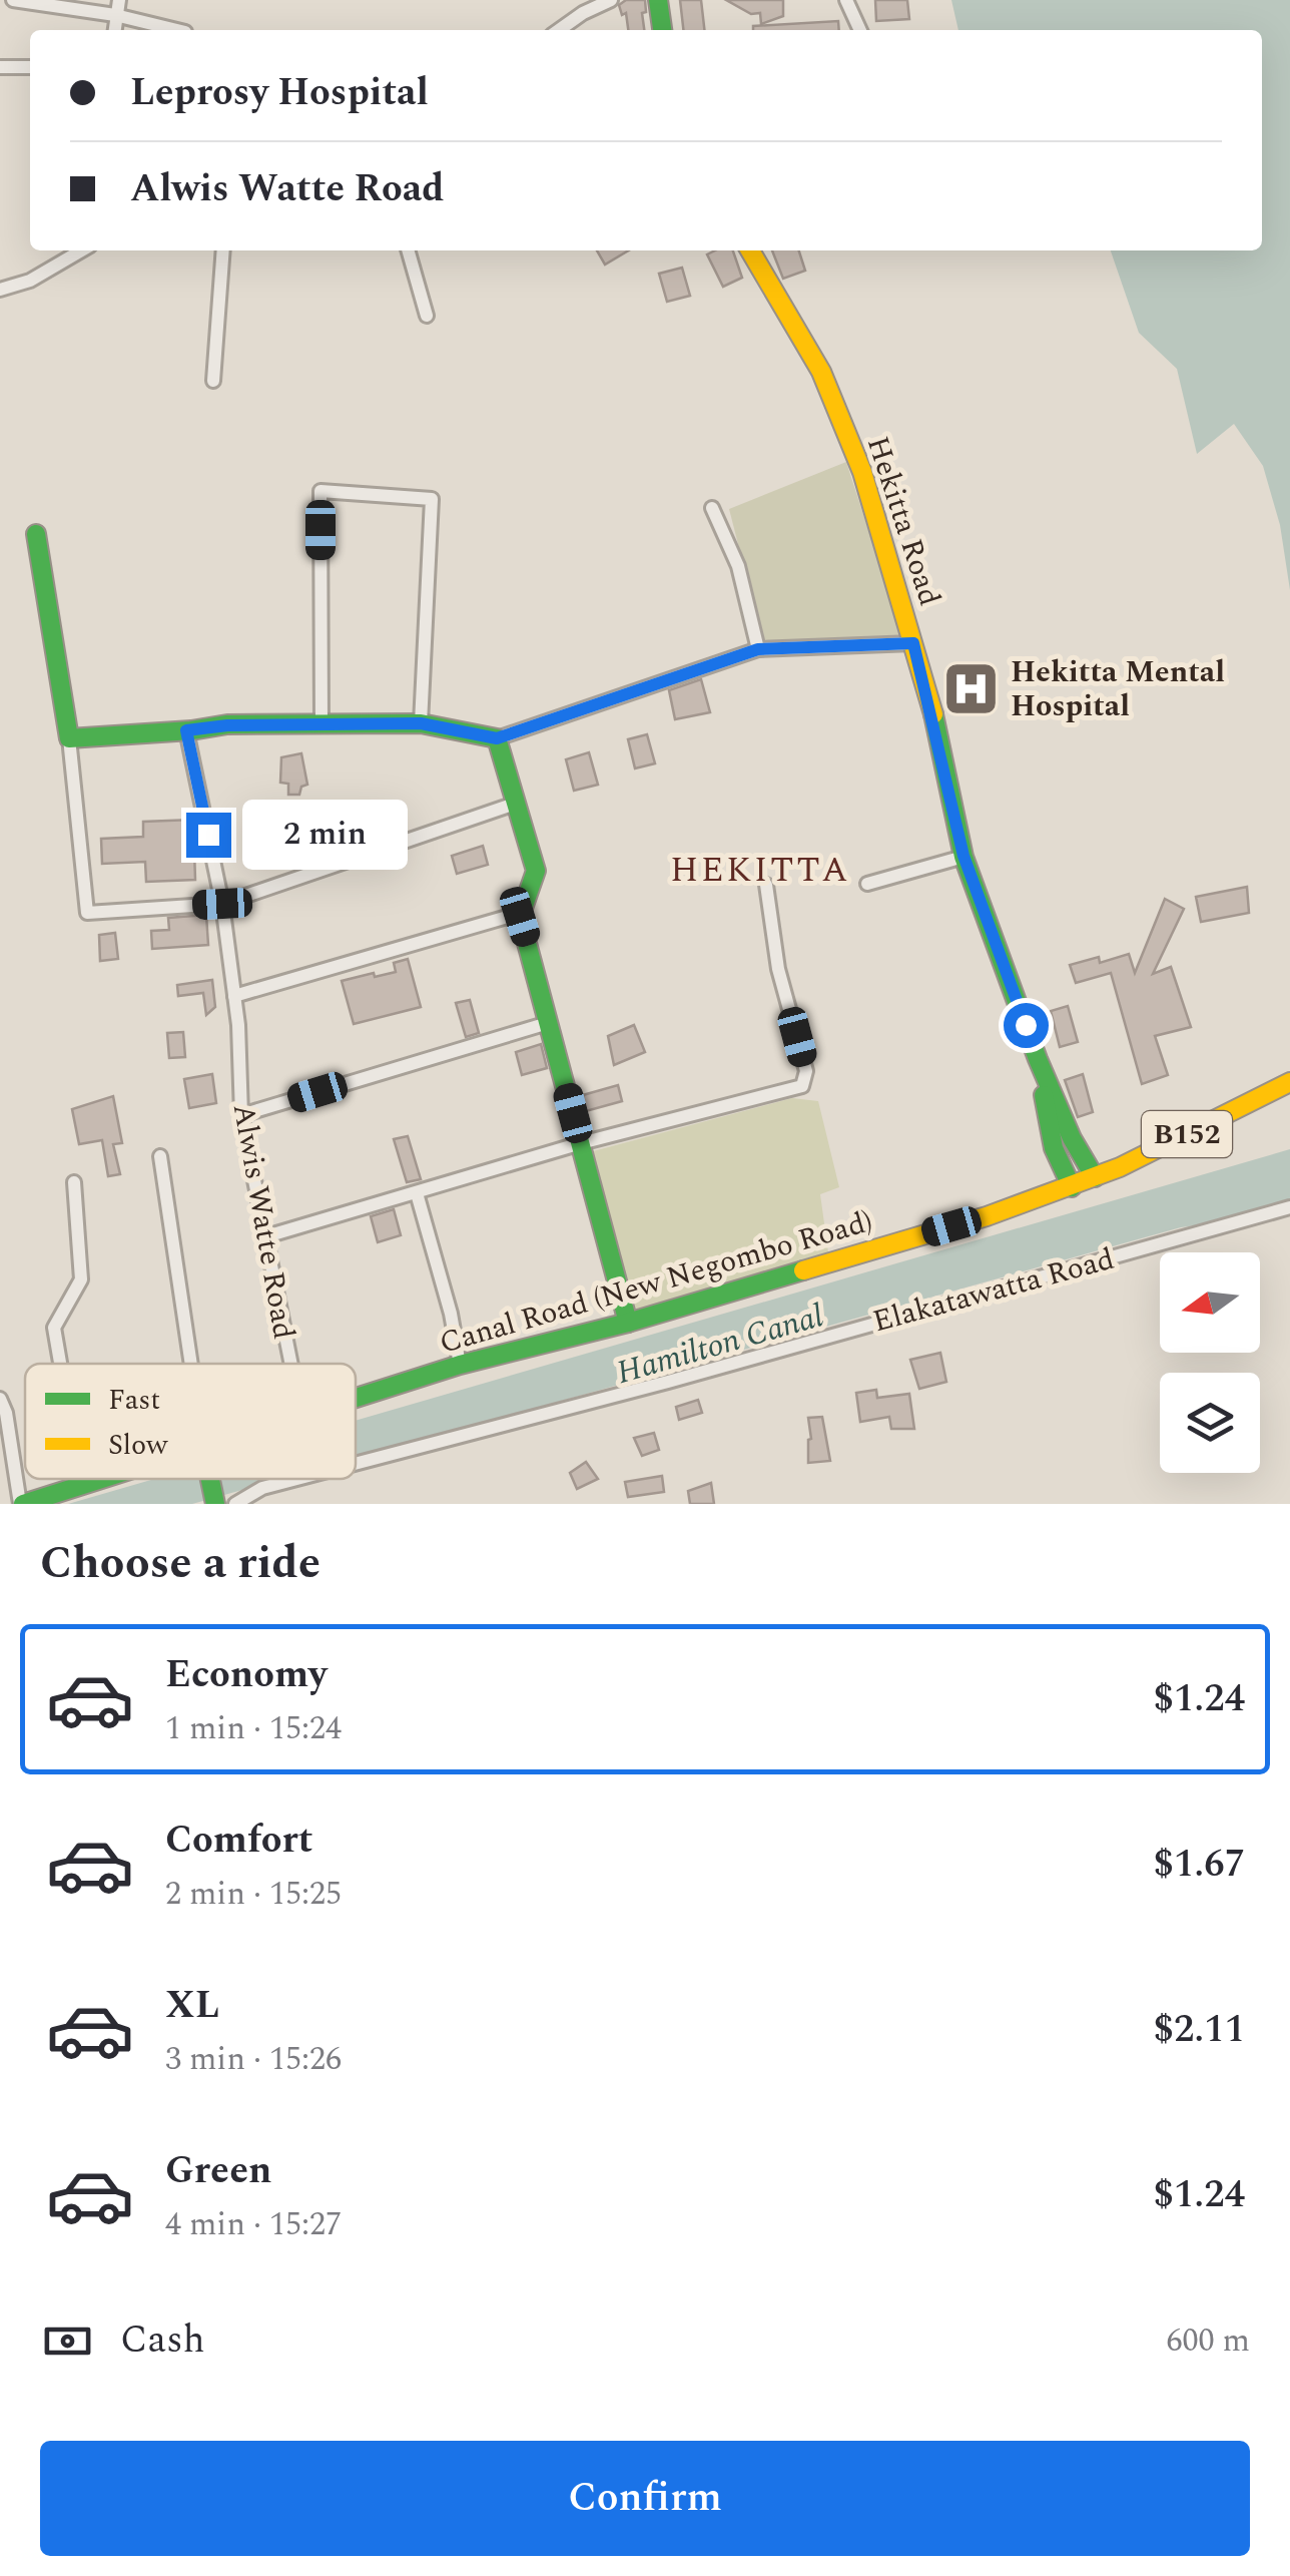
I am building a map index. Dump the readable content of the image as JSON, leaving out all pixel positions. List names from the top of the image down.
{
  "streets": {
    "main road": ["Hekitta Road", "B152", "Canal Road (New Negombo Road)"],
    "street": ["Alwis Watte Road", "Elakatawatta Road"]
  },
  "crossings": [
    ["Hekitta Road", "Canal Road (New Negombo Road)"]
  ],
  "districts": ["HEKITTA"],
  "water": ["Hamilton Canal"],
  "places": {
    "hospital": ["Hekitta Mental Hospital"]
  },
  "legend": ["Fast", "Slow"],
  "north": "left",
  "page": {
    "banner": ["Leprosy Hospital", "Alwis Watte Road"],
    "bubble": "2 min",
    "heading": "Choose a ride",
    "list": [
      {
        "name": "Economy",
        "note": "1 min · 15:24",
        "value": "$1.24"
      },
      {
        "name": "Comfort",
        "note": "2 min · 15:25",
        "value": "$1.67"
      },
      {
        "name": "XL",
        "note": "3 min · 15:26",
        "value": "$2.11"
      },
      {
        "name": "Green",
        "note": "4 min · 15:27",
        "value": "$1.24"
      }
    ],
    "pay": ["Cash", "600 m"],
    "buttons": "Confirm"
  }
}
